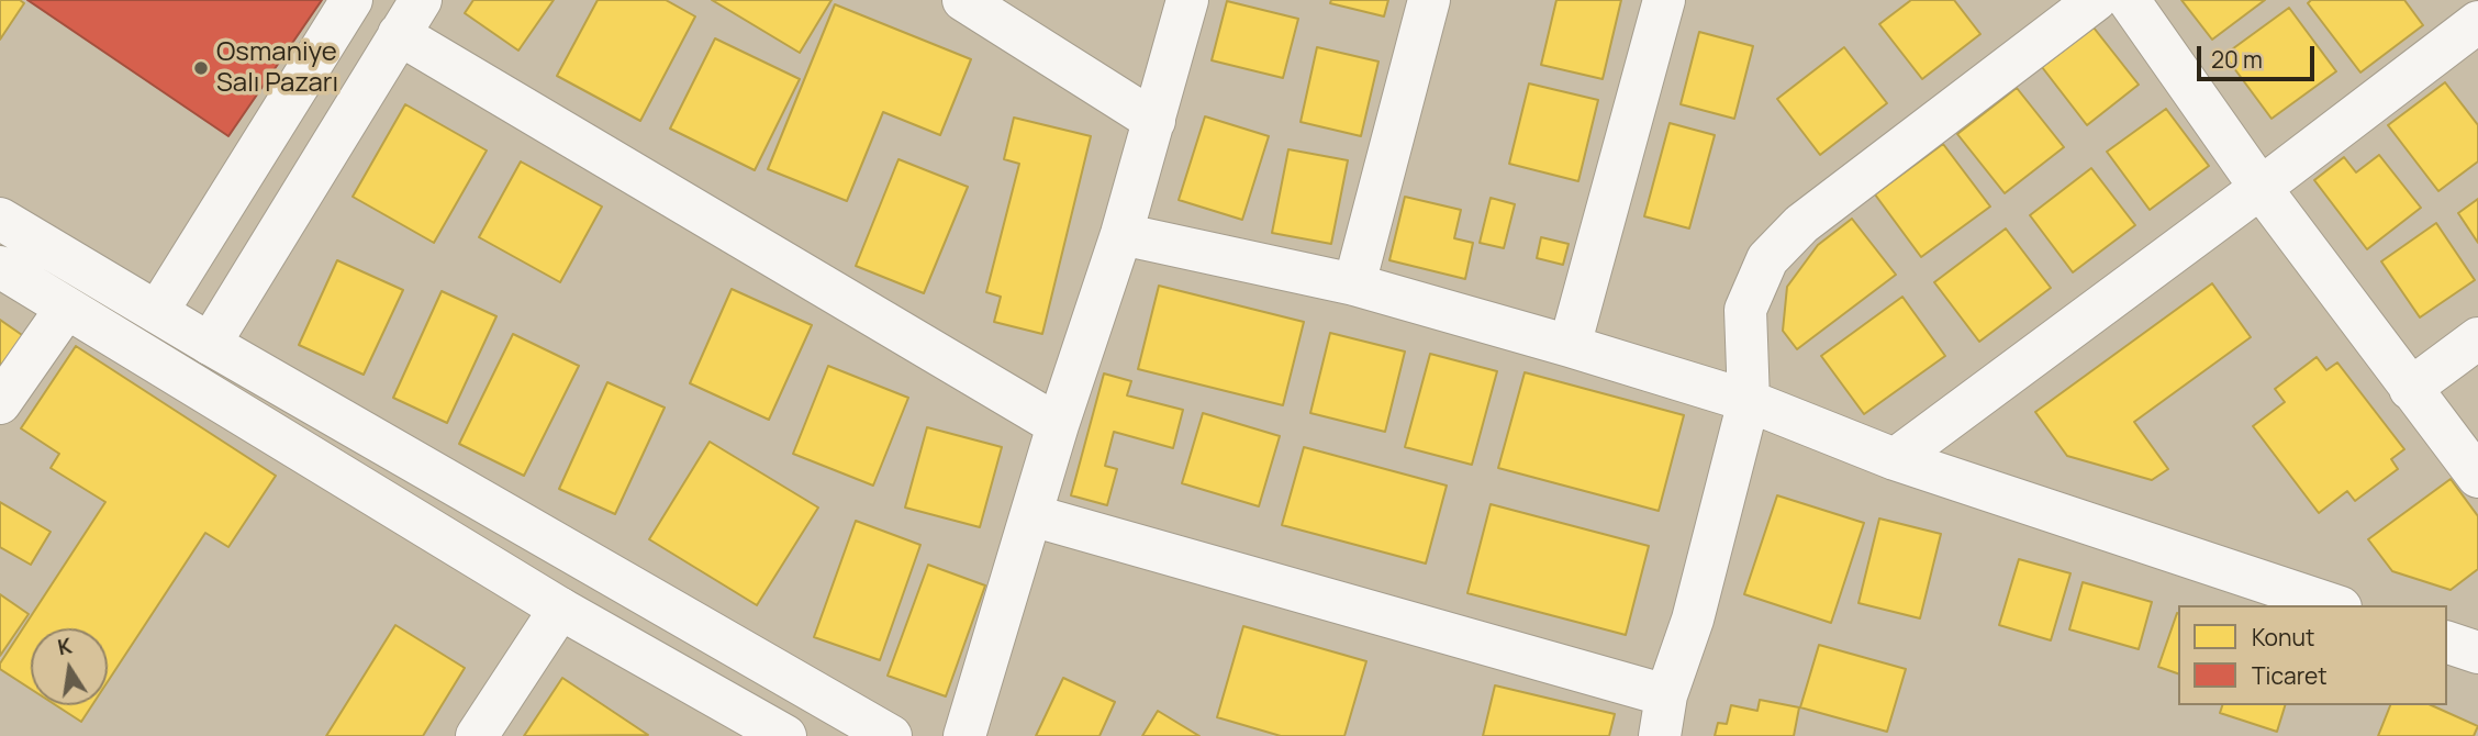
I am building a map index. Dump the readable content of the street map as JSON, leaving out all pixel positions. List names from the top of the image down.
{
  "places": ["Osmaniye Salı Pazarı"],
  "legend": ["Konut", "Ticaret"],
  "scale_bar": "20 m",
  "north": "top"
}
